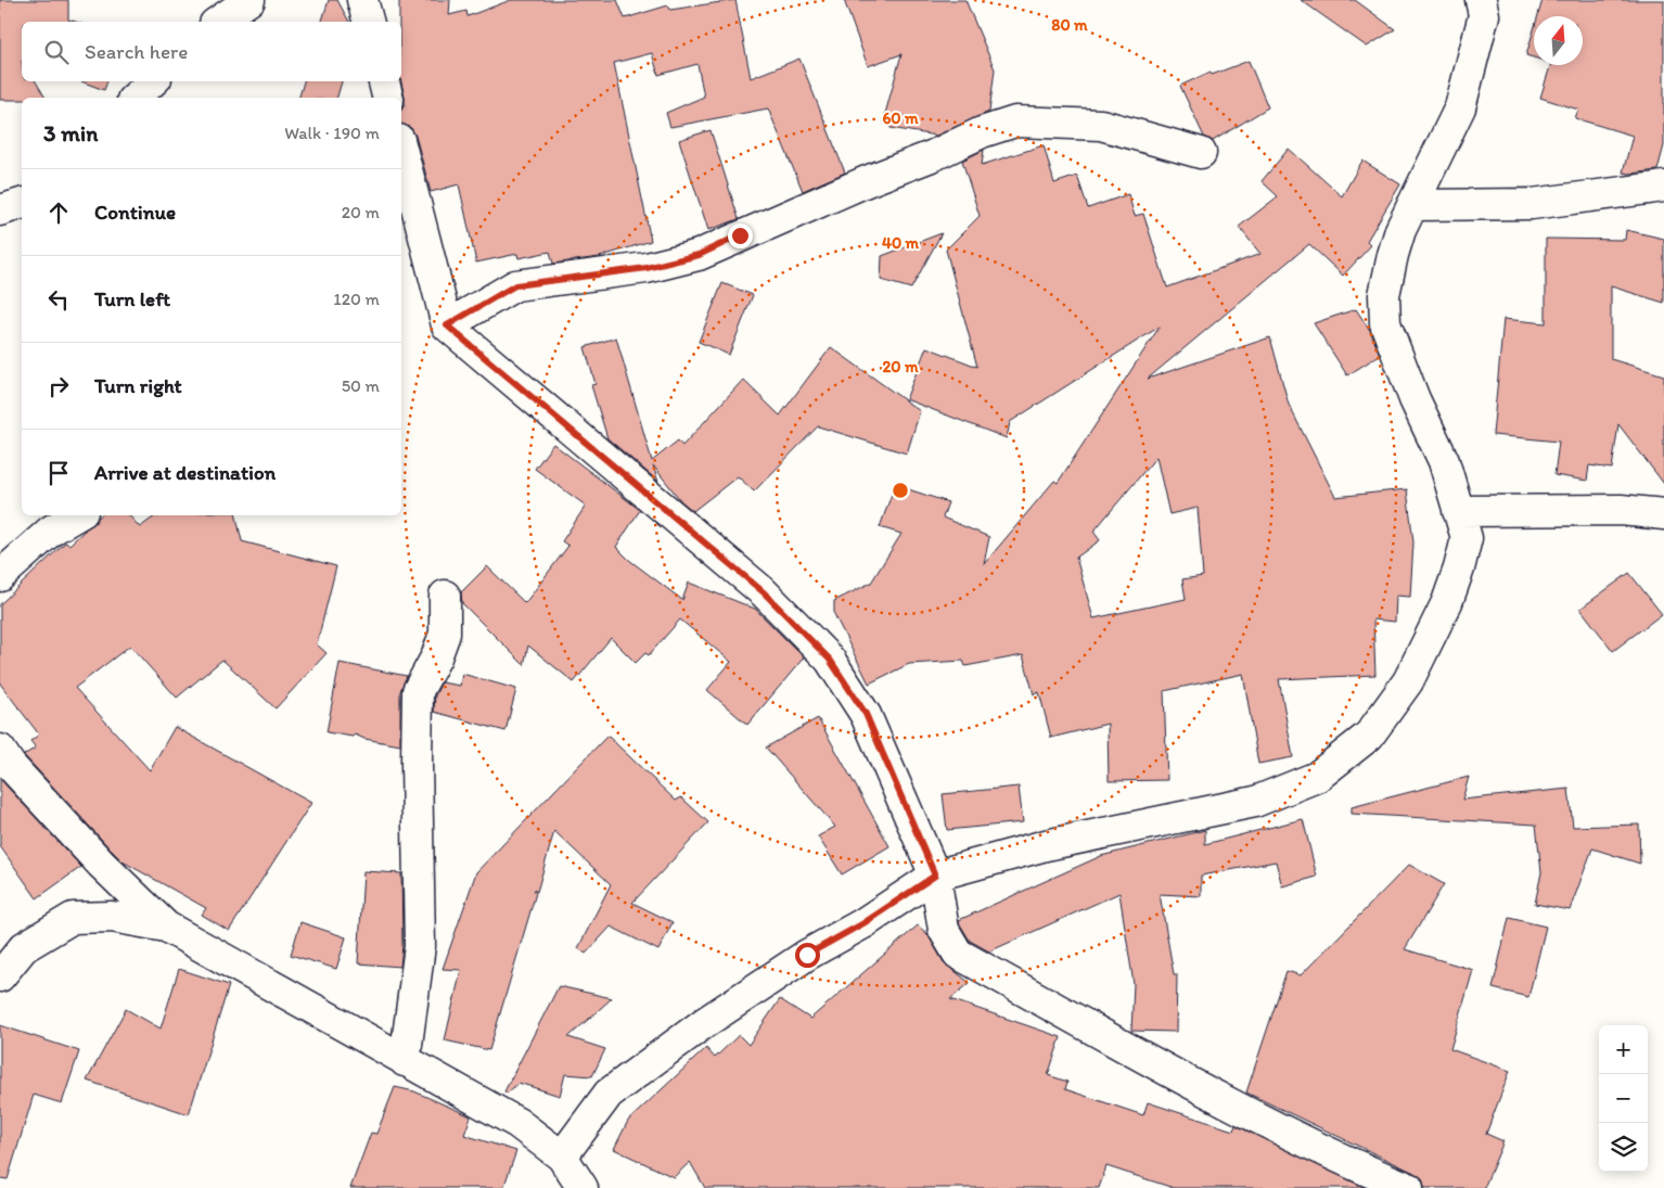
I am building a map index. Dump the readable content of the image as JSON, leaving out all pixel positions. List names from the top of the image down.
{
  "north": "top",
  "page": {
    "search": "Search here",
    "heading": ["3 min", "Walk · 190 m"],
    "list": [
      ["Continue", "20 m"],
      ["Turn left", "120 m"],
      ["Turn right", "50 m"],
      "Arrive at destination"
    ],
    "map_buttons": ["+", "−"]
  },
  "rings": [
    "80 m",
    "60 m",
    "40 m",
    "20 m"
  ]
}
